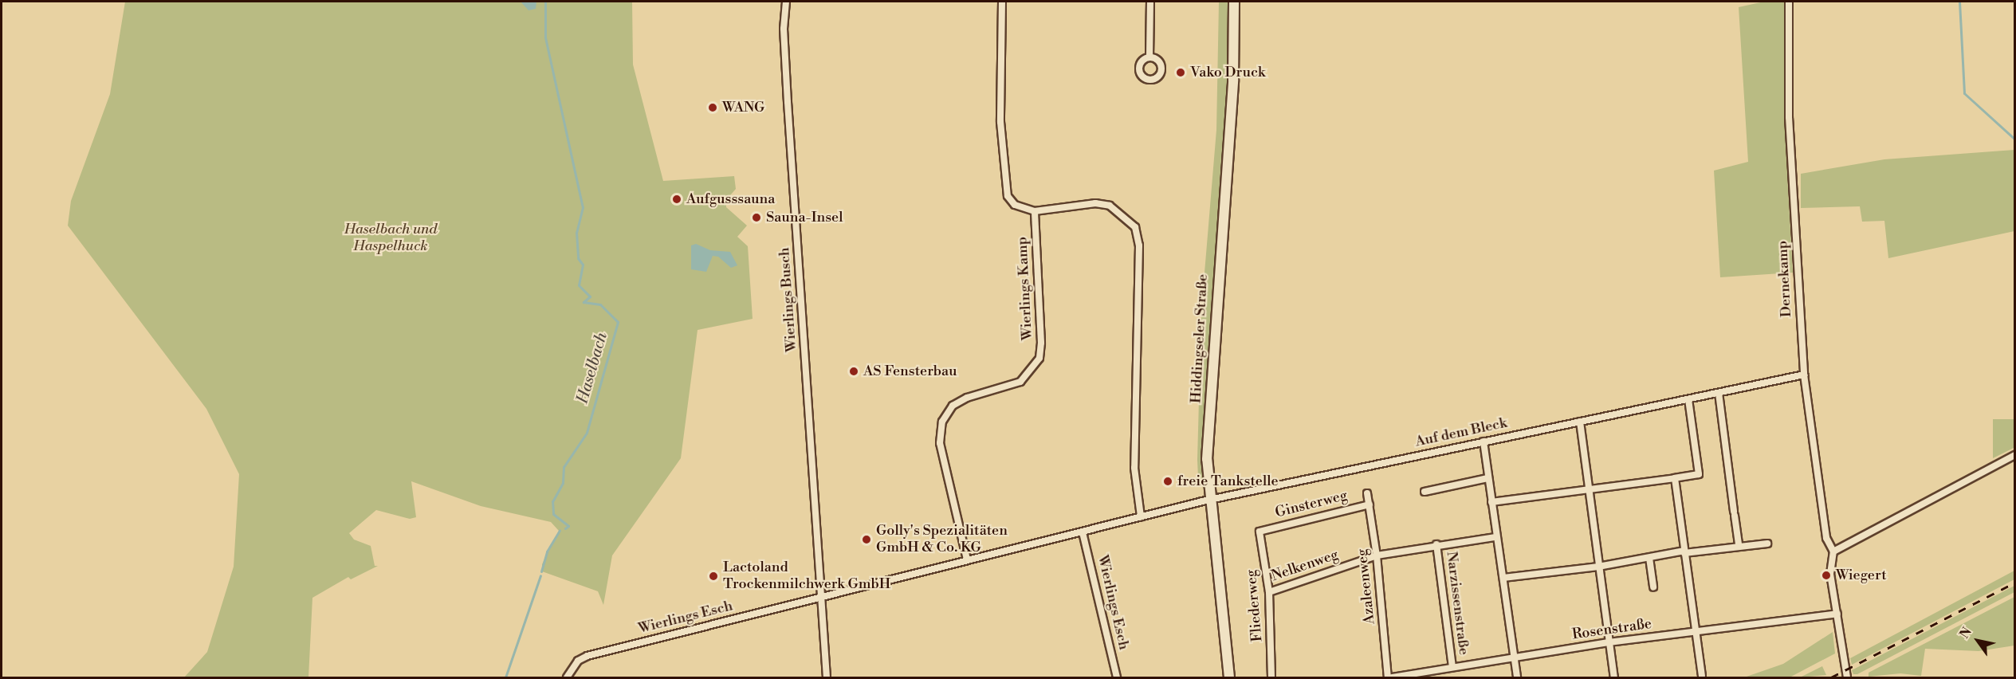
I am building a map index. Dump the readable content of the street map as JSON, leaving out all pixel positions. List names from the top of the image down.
{
  "streets": {
    "street": [
      "Dernekamp",
      "Wierlings Kamp",
      "Wierlings Busch",
      "Hiddingseler Straße",
      "Auf dem Bleck",
      "Ginsterweg",
      "Nelkenweg",
      "Azaleenweg",
      "Wierlings Esch",
      "Narzissenstraße",
      "Fliederweg",
      "Rosenstraße"
    ]
  },
  "crossings": [
    ["Dernekamp", "Auf dem Bleck"],
    ["Dernekamp", "Rosenstraße"],
    ["Wierlings Kamp", "Wierlings Esch"],
    ["Wierlings Busch", "Wierlings Esch"],
    ["Hiddingseler Straße", "Auf dem Bleck"],
    ["Hiddingseler Straße", "Wierlings Esch"],
    ["Auf dem Bleck", "Wierlings Esch"],
    ["Ginsterweg", "Azaleenweg"],
    ["Ginsterweg", "Fliederweg"],
    ["Nelkenweg", "Azaleenweg"],
    ["Nelkenweg", "Narzissenstraße"],
    ["Nelkenweg", "Fliederweg"],
    ["Azaleenweg", "Narzissenstraße"],
    ["Narzissenstraße", "Rosenstraße"]
  ],
  "water": ["Haselbach"],
  "parks": ["Haselbach und Haspelhuck"],
  "places": [
    "Vako Druck",
    "WANG",
    "Aufgusssauna",
    "Sauna-Insel",
    "AS Fensterbau",
    "freie Tankstelle",
    "Golly's Spezialitäten GmbH & Co. KG",
    "Wiegert",
    "Lactoland Trockenmilchwerk GmbH"
  ],
  "north": "top left"
}
